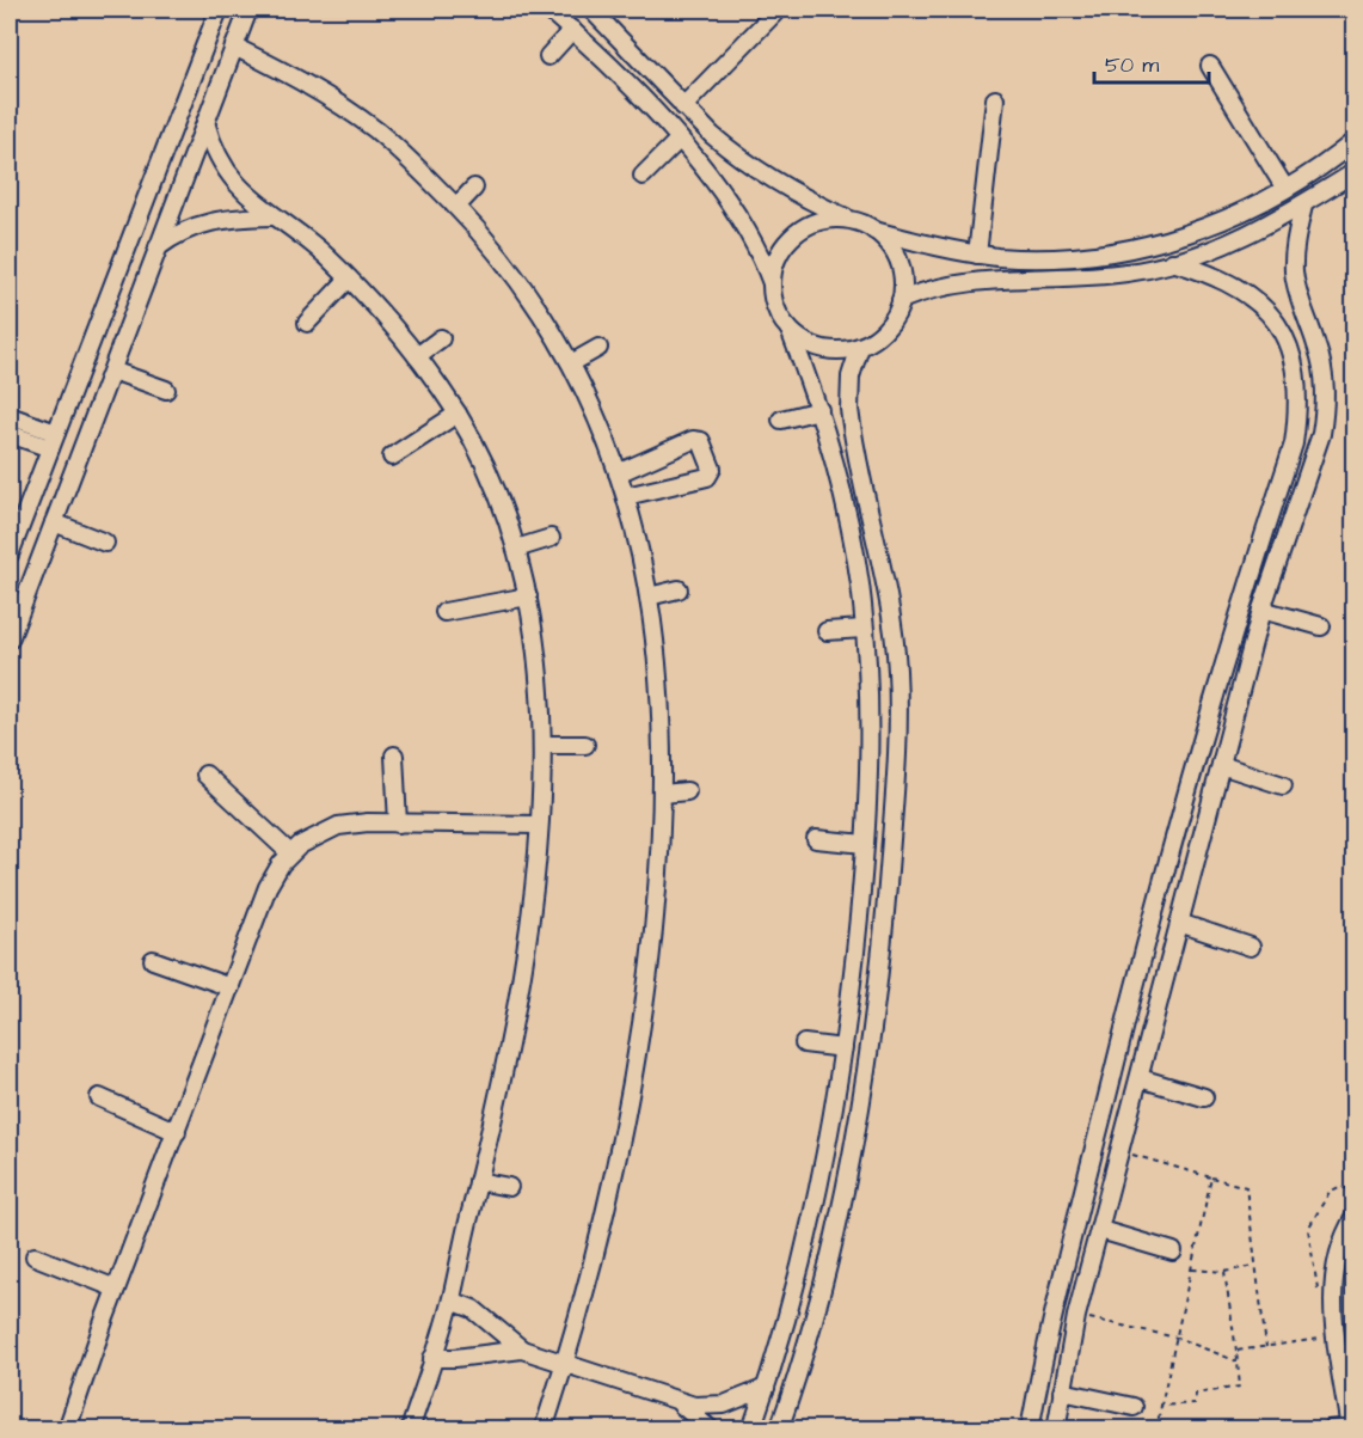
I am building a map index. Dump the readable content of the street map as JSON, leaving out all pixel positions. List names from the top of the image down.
{
  "scale_bar": "50 m"
}
